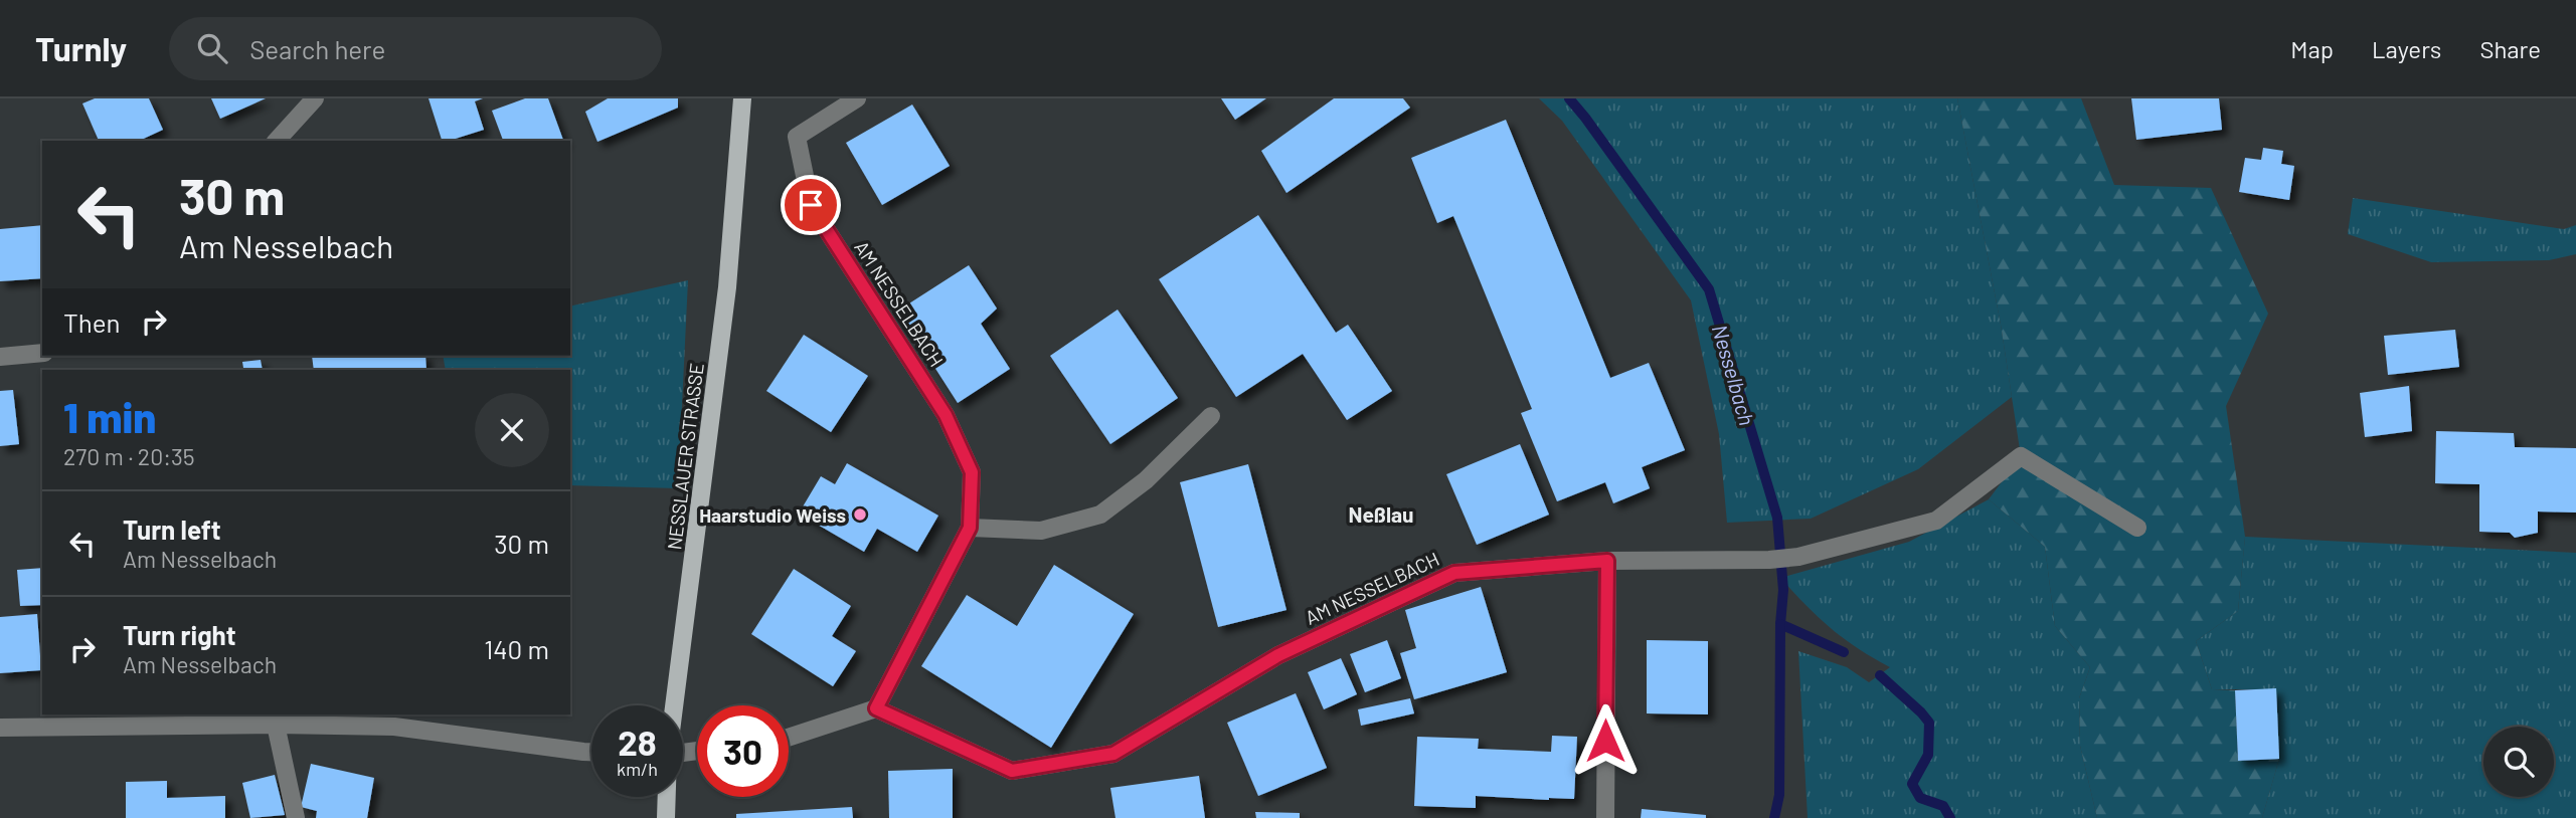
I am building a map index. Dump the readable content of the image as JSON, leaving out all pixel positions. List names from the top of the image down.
{
  "streets": {
    "main road": ["NESSLAUER STRASSE"],
    "street": ["AM NESSELBACH"]
  },
  "districts": ["Neßlau"],
  "water": ["Nesselbach"],
  "places": ["Haarstudio Weiss"],
  "page": {
    "header": "Turnly",
    "search": "Search here",
    "nav": ["Map", "Layers", "Share"],
    "turn": ["30 m", "Am Nesselbach"],
    "then": "Then",
    "heading": ["1 min", "270 m · 20:35"],
    "list": [
      {
        "name": "Turn left",
        "note": "Am Nesselbach",
        "value": "30 m"
      },
      {
        "name": "Turn right",
        "note": "Am Nesselbach",
        "value": "140 m"
      }
    ],
    "speed": "28 km/h",
    "limit": "30"
  }
}
